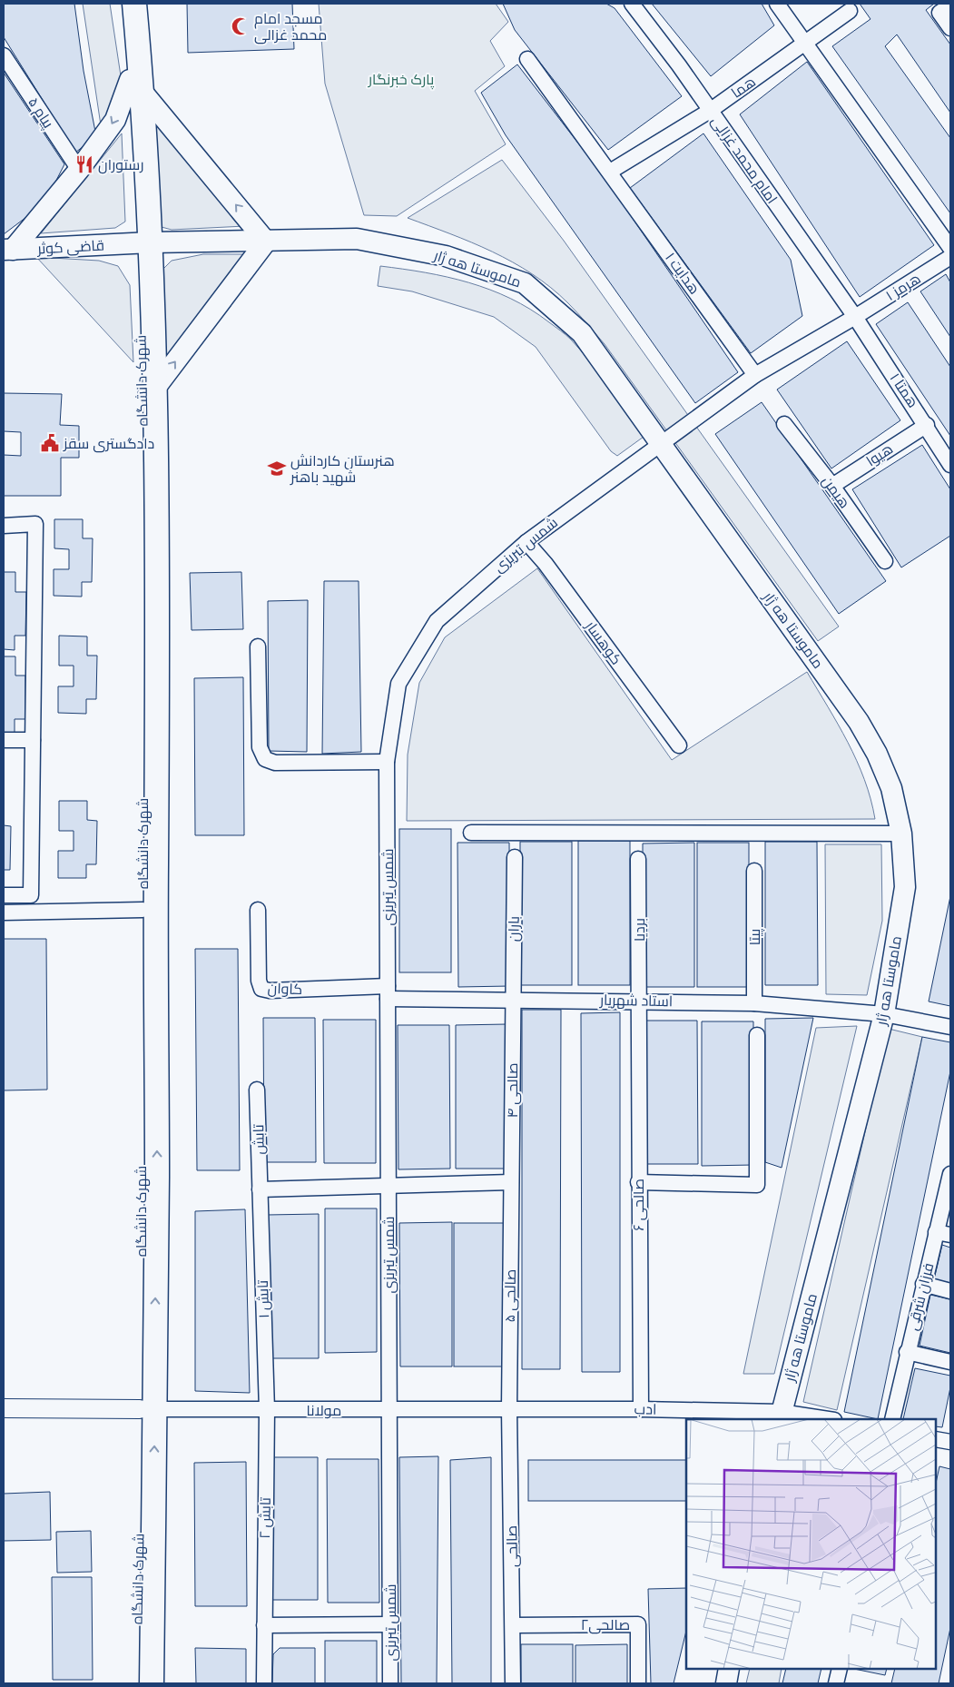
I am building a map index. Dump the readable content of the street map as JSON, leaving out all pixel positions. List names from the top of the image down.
{
  "streets": {
    "main road": ["قاضی کوثر", "ماموستا هه ژار", "شهرک دانشگاه"],
    "street": [
      "هما",
      "پیام ۵",
      "امام محمد غزالی",
      "هدایت ۱",
      "هرمز ۱",
      "همتا ۱",
      "هیوا",
      "هیمن",
      "شمس تبریزی",
      "کوهسار",
      "باران",
      "بردیا",
      "پیتا",
      "کاوان",
      "استاد شهریار",
      "صالحی ۴",
      "تابش",
      "صالحی ۶",
      "صالحی ۵",
      "فرزان شرقی",
      "تابش ۱",
      "ادب",
      "مولانا",
      "تابش ۲",
      "صالحی",
      "صالحی۲"
    ]
  },
  "crossings": [
    ["هما", "امام محمد غزالی"],
    ["هما", "هدایت ۱"],
    ["امام محمد غزالی", "هرمز ۱"],
    ["امام محمد غزالی", "همتا ۱"],
    ["امام محمد غزالی", "شمس تبریزی"],
    ["قاضی کوثر", "ماموستا هه ژار"],
    ["قاضی کوثر", "شهرک دانشگاه"],
    ["ماموستا هه ژار", "شهرک دانشگاه"],
    ["ماموستا هه ژار", "شمس تبریزی"],
    ["ماموستا هه ژار", "استاد شهریار"],
    ["ماموستا هه ژار", "ادب"],
    ["هدایت ۱", "شمس تبریزی"],
    ["هرمز ۱", "همتا ۱"],
    ["هرمز ۱", "شمس تبریزی"],
    ["شهرک دانشگاه", "مولانا"],
    ["همتا ۱", "هیوا"],
    ["همتا ۱", "شمس تبریزی"],
    ["هیوا", "هیمن"],
    ["شمس تبریزی", "کوهسار"],
    ["شمس تبریزی", "کاوان"],
    ["شمس تبریزی", "استاد شهریار"],
    ["شمس تبریزی", "مولانا"],
    ["باران", "استاد شهریار"],
    ["باران", "صالحی ۴"],
    ["بردیا", "استاد شهریار"],
    ["بردیا", "صالحی ۶"],
    ["پیتا", "استاد شهریار"],
    ["کاوان", "استاد شهریار"],
    ["استاد شهریار", "صالحی ۴"],
    ["استاد شهریار", "صالحی ۶"],
    ["صالحی ۴", "صالحی ۵"],
    ["تابش", "تابش ۱"],
    ["صالحی ۶", "ادب"],
    ["صالحی ۵", "ادب"],
    ["صالحی ۵", "مولانا"],
    ["صالحی ۵", "صالحی"],
    ["تابش ۱", "مولانا"],
    ["تابش ۱", "تابش ۲"],
    ["ادب", "مولانا"],
    ["ادب", "صالحی"],
    ["مولانا", "تابش ۲"],
    ["مولانا", "صالحی"],
    ["صالحی", "صالحی۲"]
  ],
  "parks": ["پارک خبرنگار"],
  "places": {
    "mosque": ["مسجد امام محمد غزالی"],
    "restaurant": ["رستوران"],
    "public building": ["دادگستری سقز"],
    "school or university": ["هنرستان کاردانش شهید باهنر"]
  }
}
